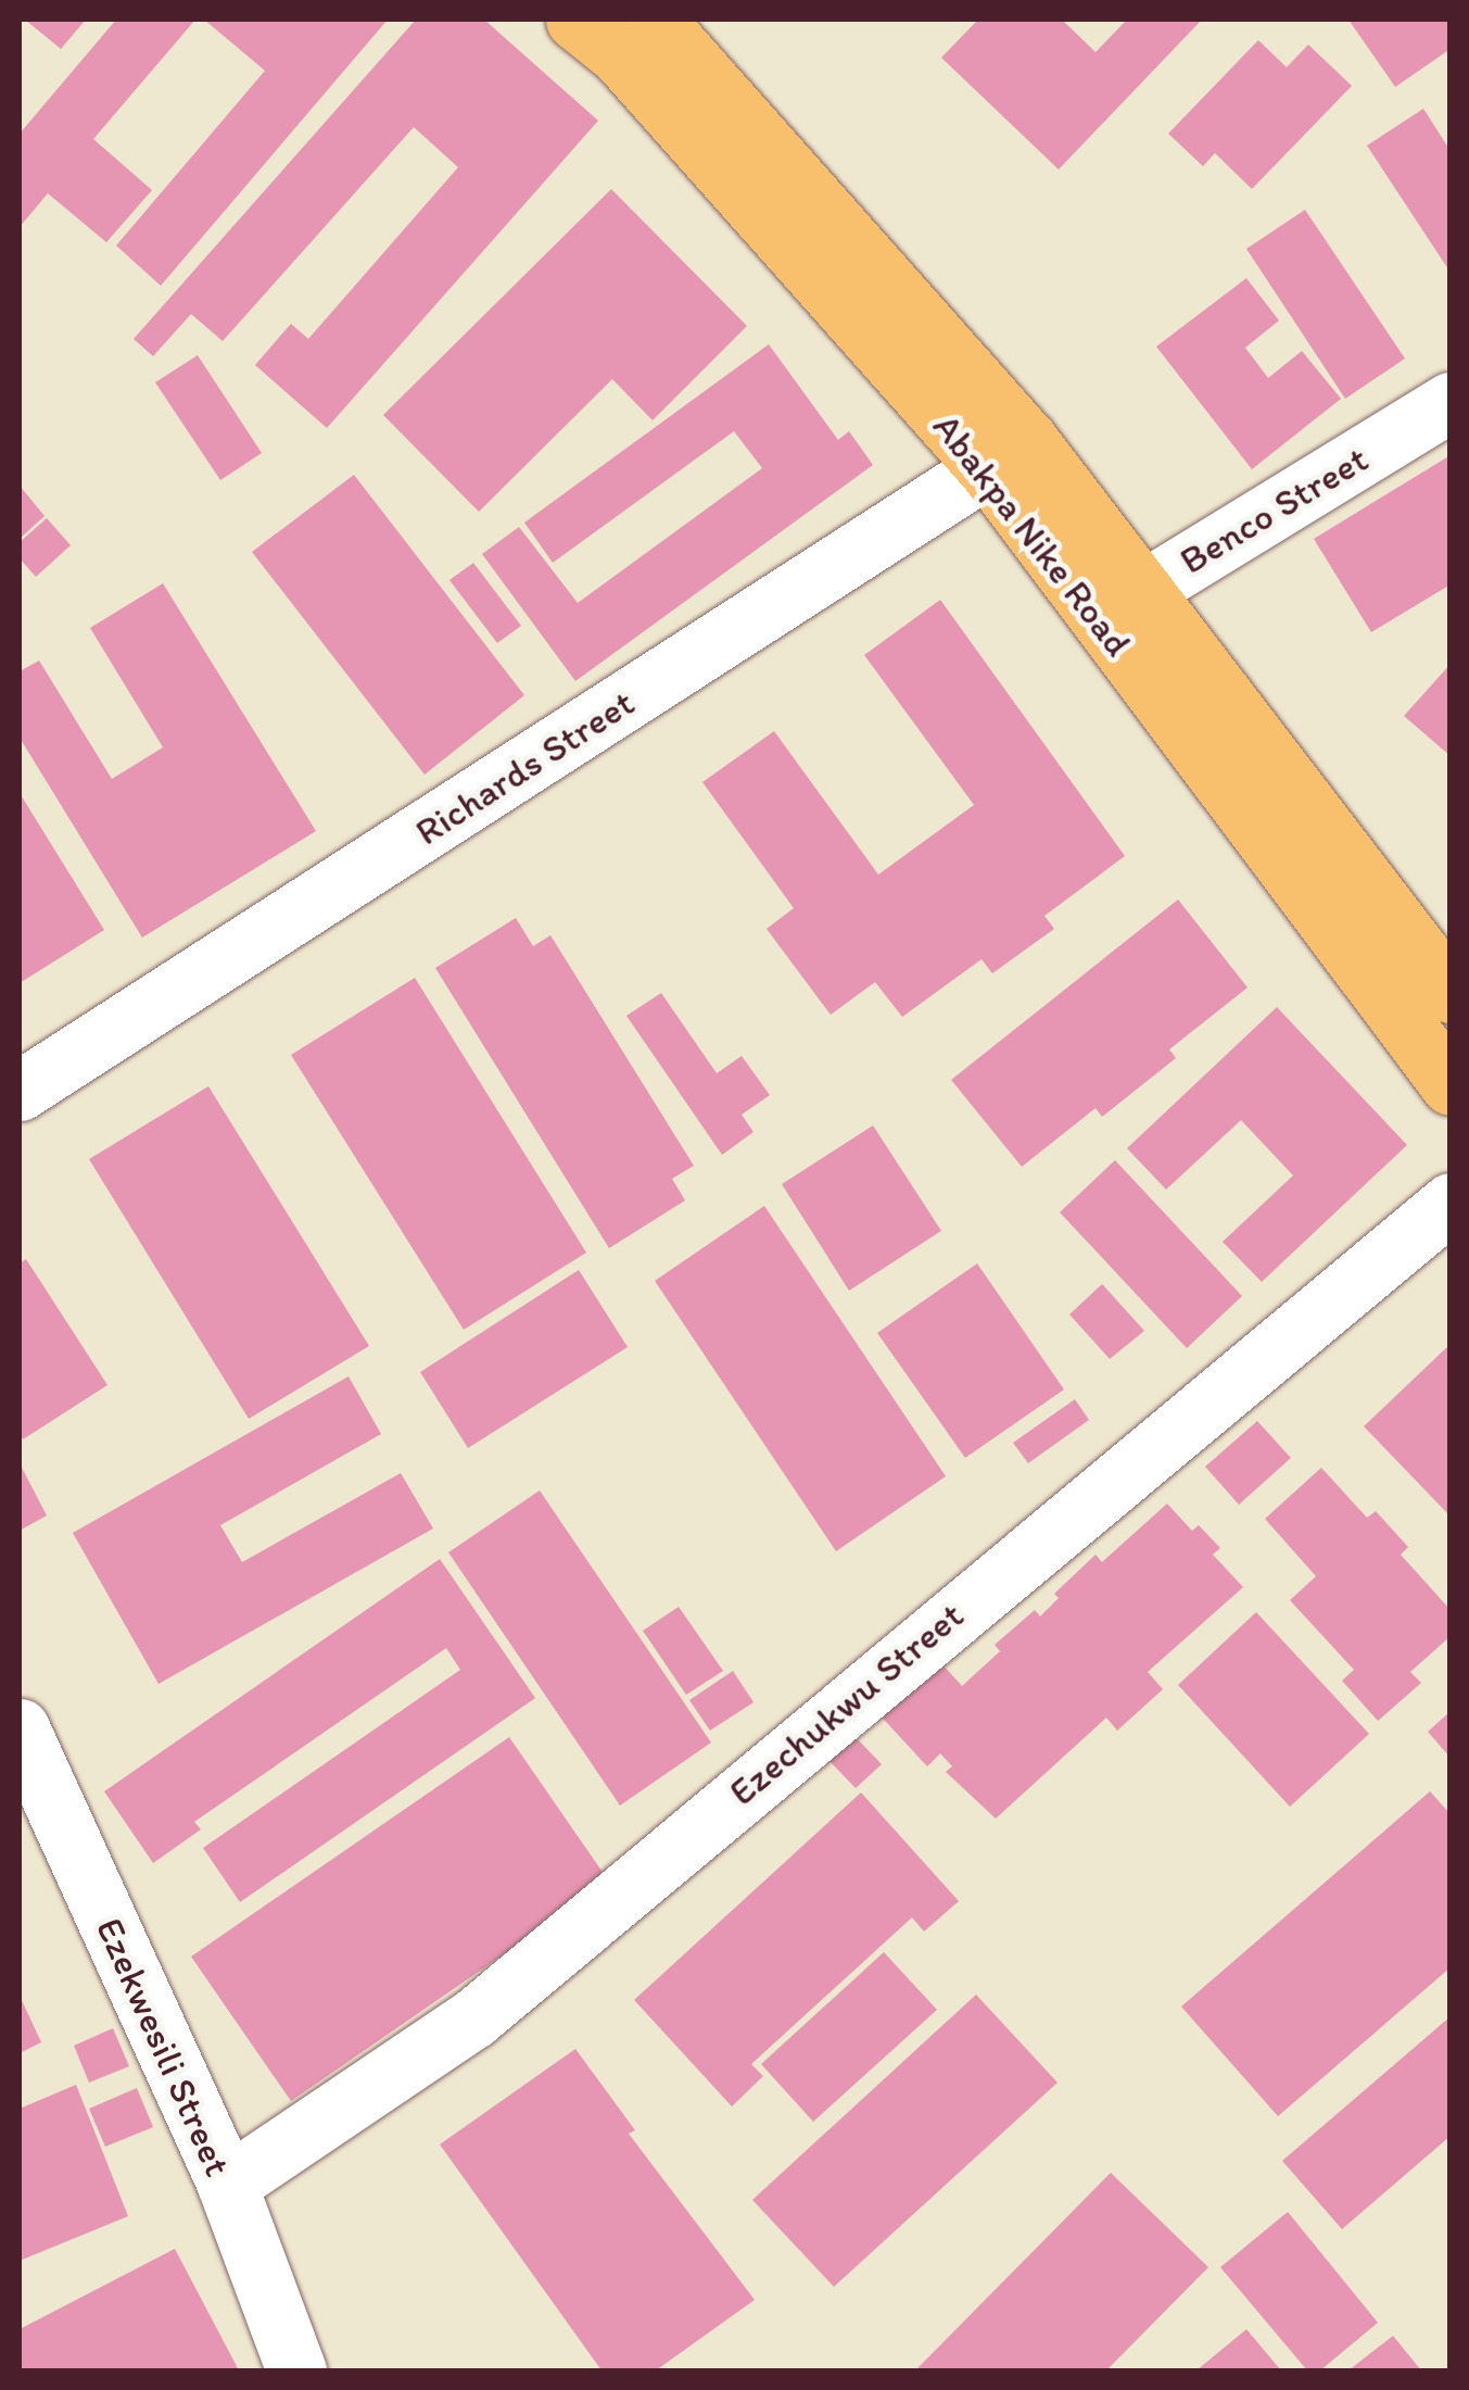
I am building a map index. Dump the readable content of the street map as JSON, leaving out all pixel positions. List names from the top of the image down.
{
  "streets": {
    "main road": ["Abakpa Nike Road"],
    "street": [
      "Benco Street",
      "Richards Street",
      "Ezechukwu Street",
      "Ezekwesili Street"
    ]
  },
  "crossings": [
    ["Benco Street", "Abakpa Nike Road"],
    ["Abakpa Nike Road", "Richards Street"],
    ["Ezechukwu Street", "Ezekwesili Street"]
  ]
}
